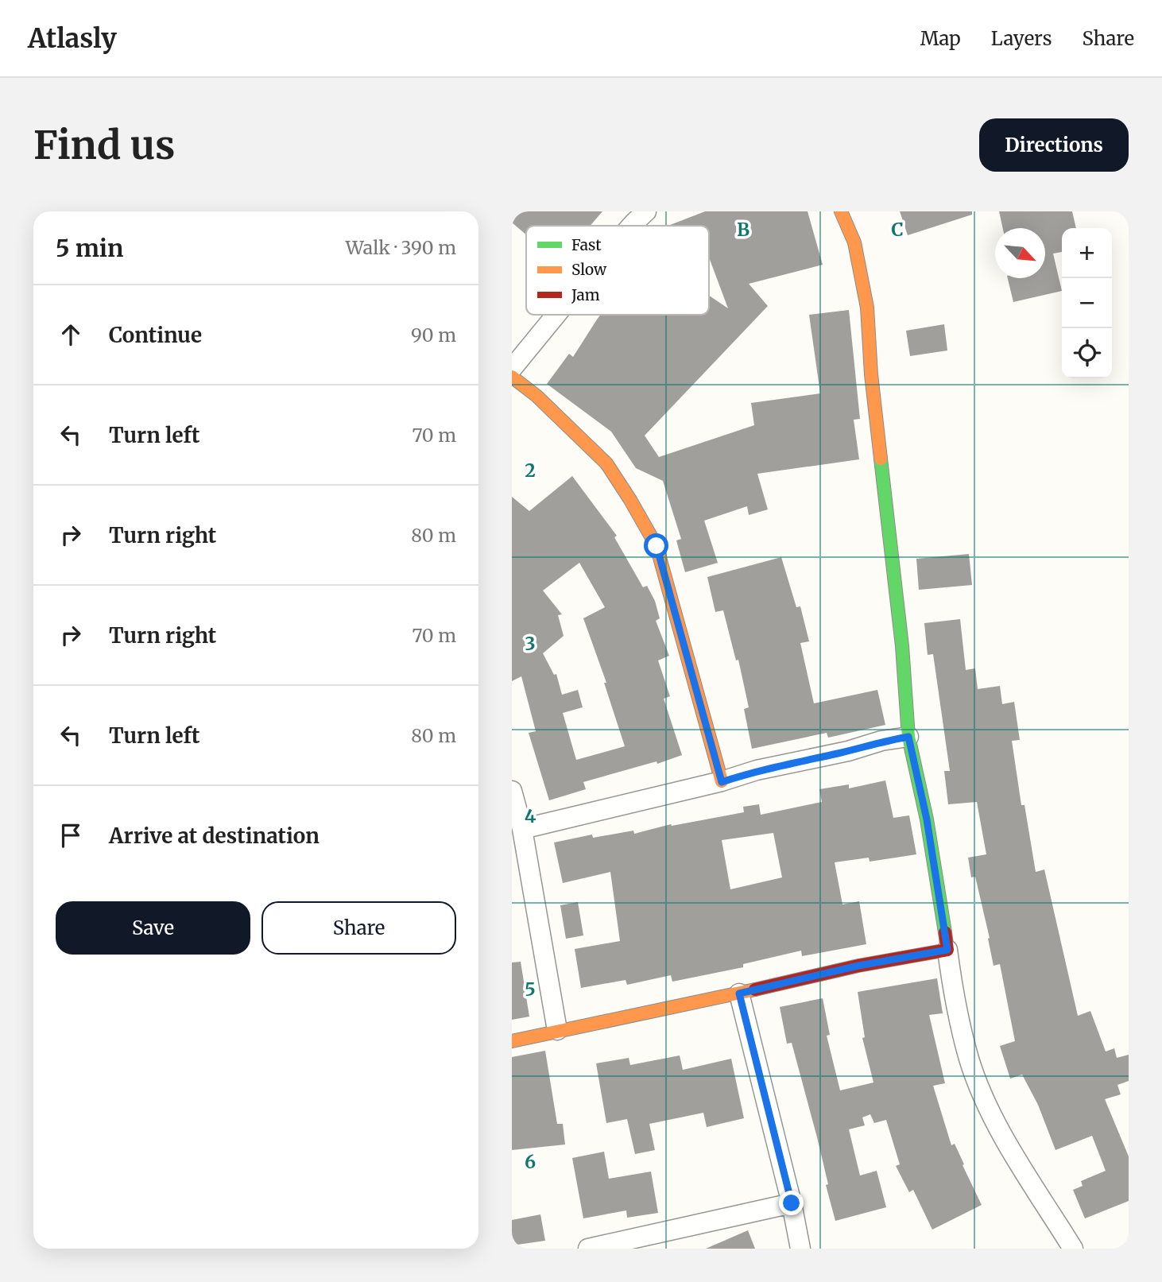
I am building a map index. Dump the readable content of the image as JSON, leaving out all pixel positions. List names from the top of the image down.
{
  "legend": ["Fast", "Slow", "Jam"],
  "north": "bottom right",
  "page": {
    "header": "Atlasly",
    "nav": ["Map", "Layers", "Share"],
    "buttons": [
      "Directions",
      ["Save", "Share"]
    ],
    "title": "Find us",
    "heading": ["5 min", "Walk · 390 m"],
    "map_buttons": ["+", "−"],
    "list": [
      ["Continue", "90 m"],
      ["Turn left", "70 m"],
      ["Turn right", "80 m"],
      ["Turn right", "70 m"],
      ["Turn left", "80 m"],
      "Arrive at destination"
    ]
  },
  "grid": {
    "columns": ["B", "C"],
    "rows": [
      "2",
      "3",
      "4",
      "5",
      "6"
    ]
  }
}
